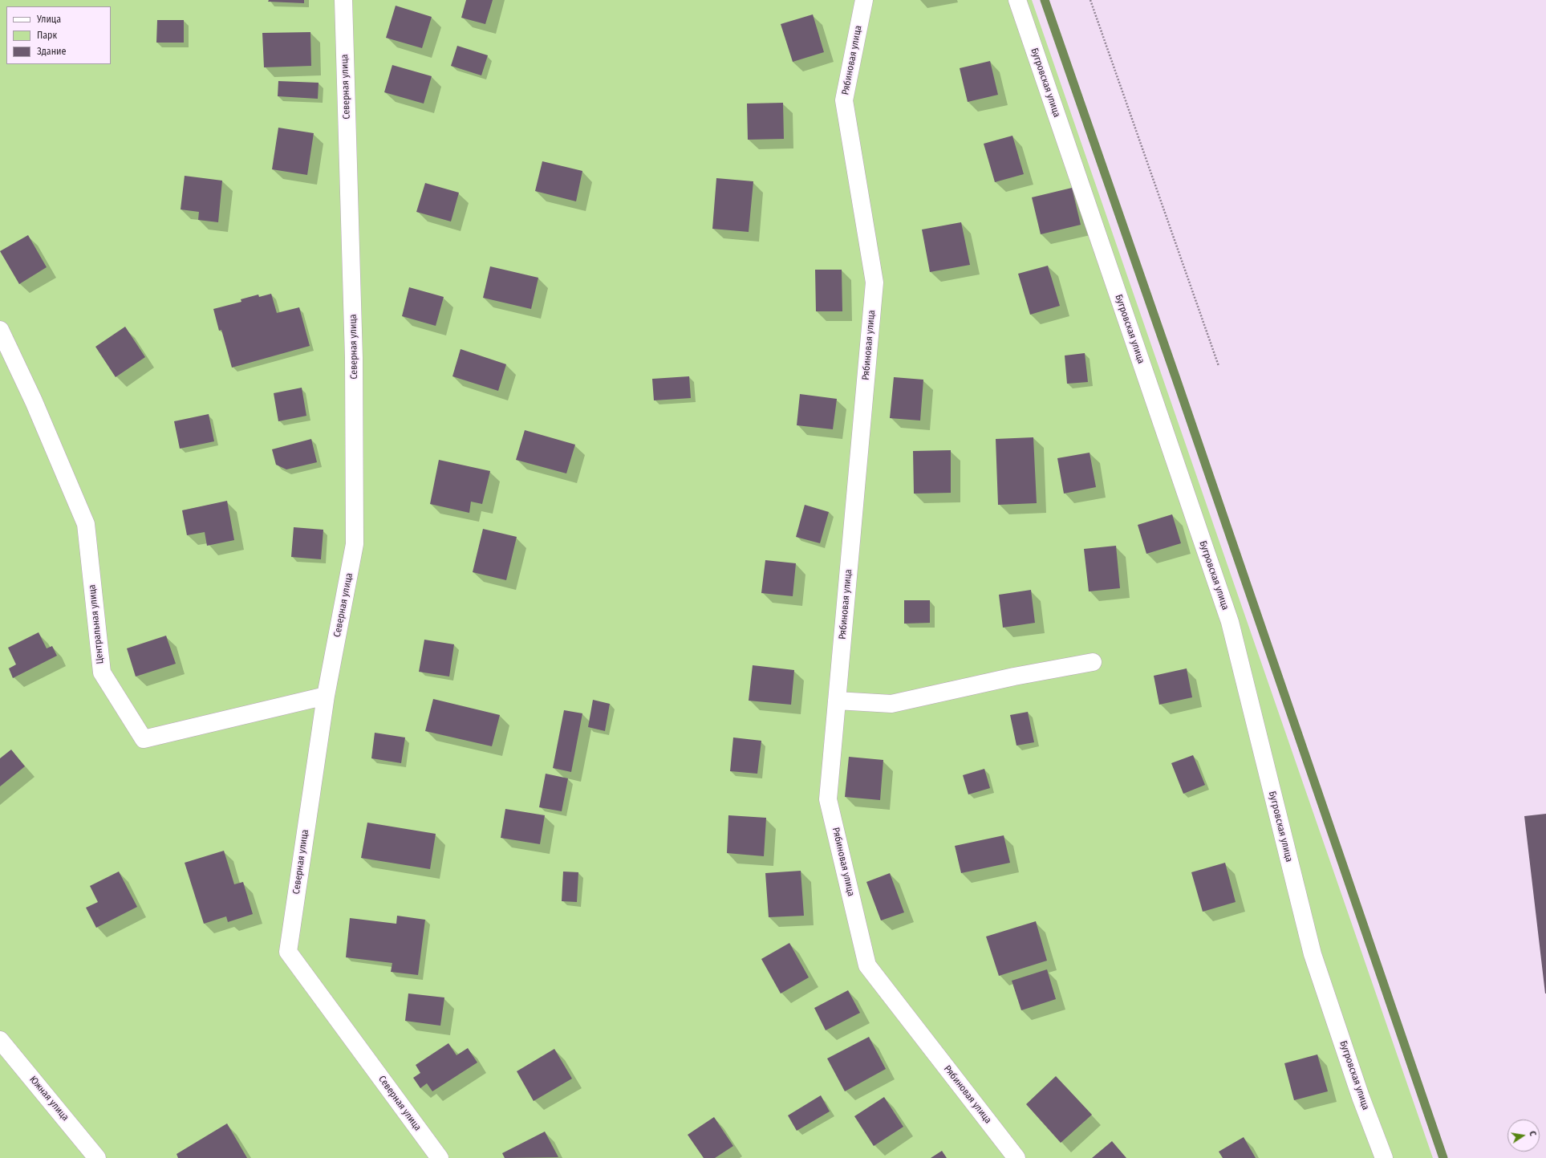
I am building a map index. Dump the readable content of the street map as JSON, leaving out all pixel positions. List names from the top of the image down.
{
  "streets": {
    "street": [
      "Рябиновая улица",
      "Бугровская улица",
      "Северная улица",
      "Центральная улица",
      "Южная улица"
    ]
  },
  "crossings": [
    ["Северная улица", "Центральная улица"]
  ],
  "legend": ["Улица", "Парк", "Здание"],
  "north": "right"
}
